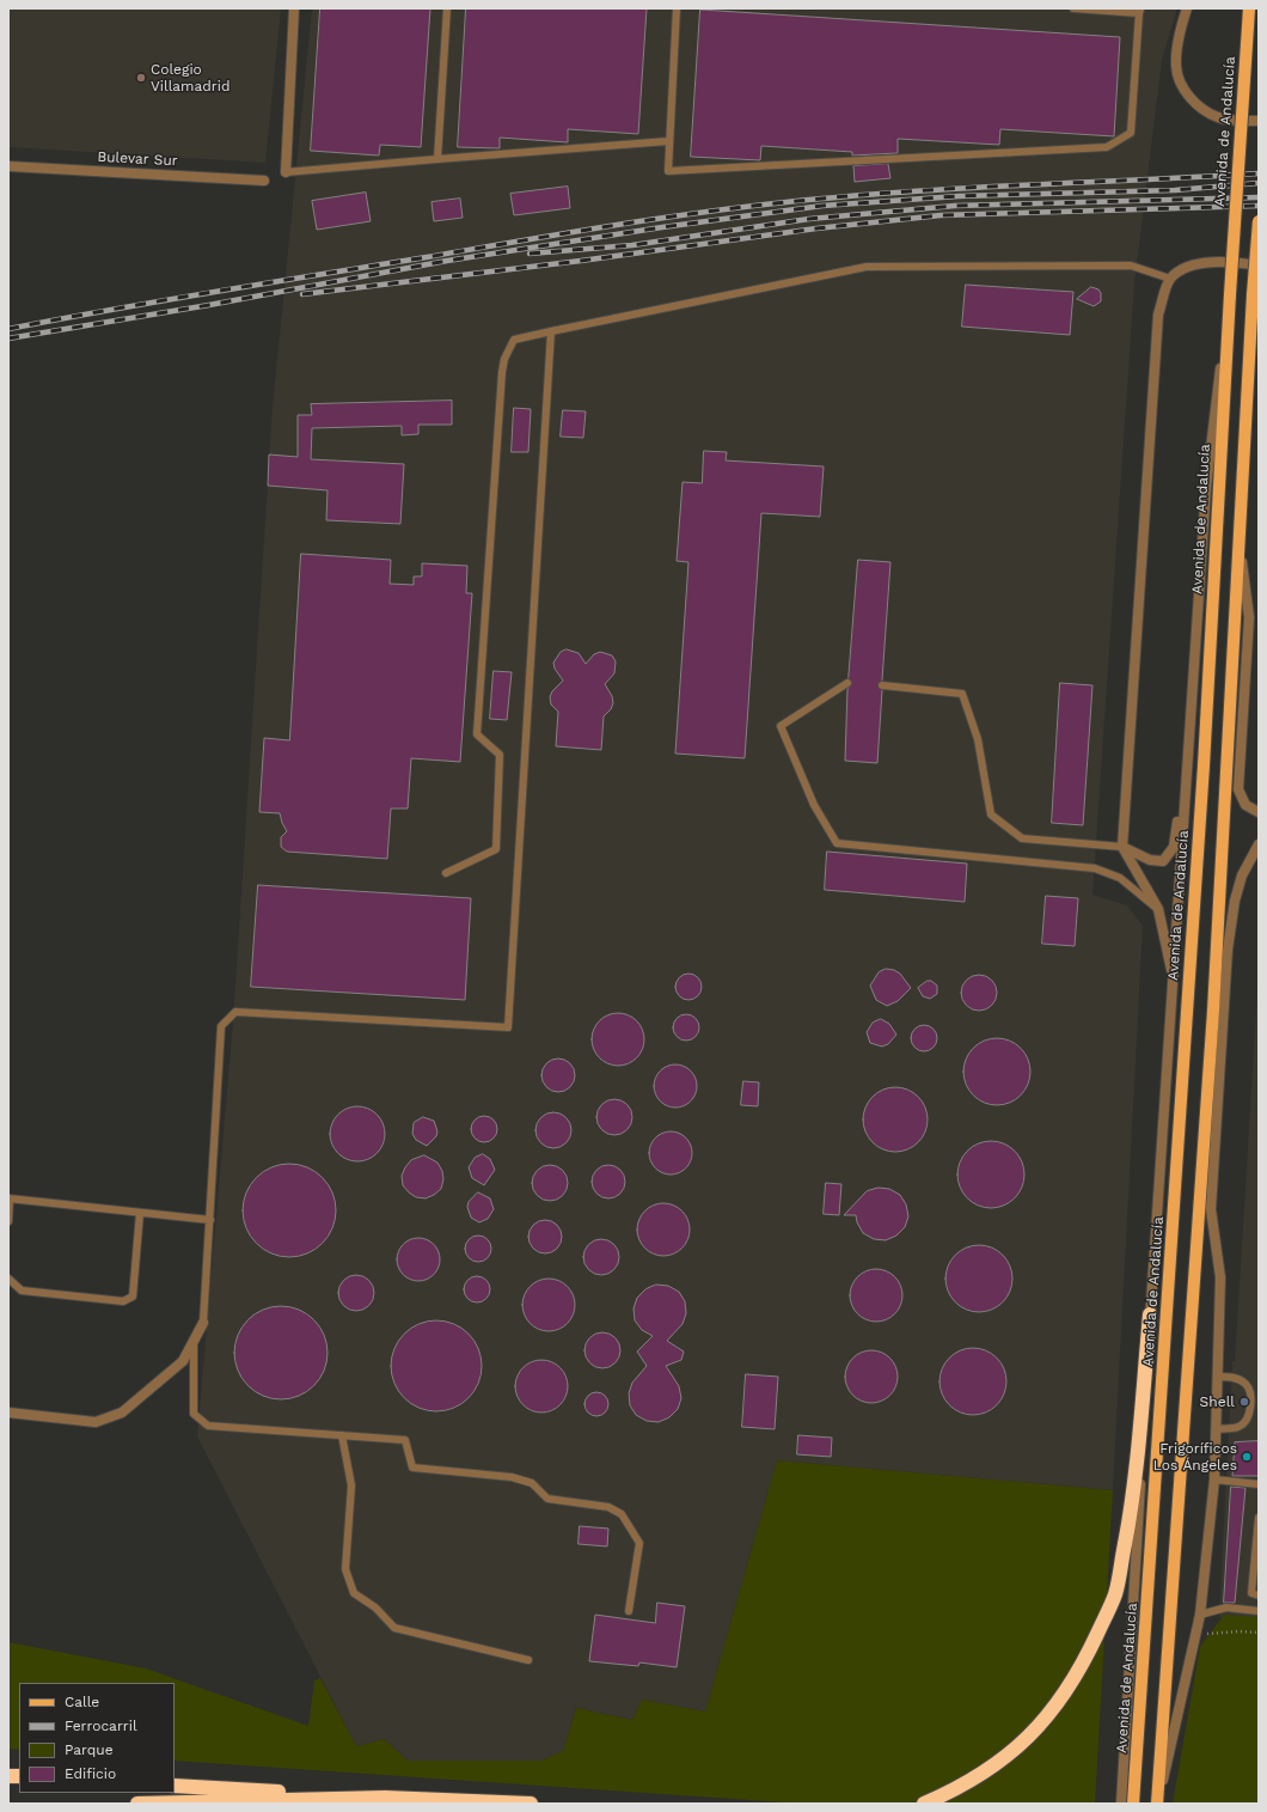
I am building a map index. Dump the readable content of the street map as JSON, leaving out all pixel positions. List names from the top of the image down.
{
  "streets": {
    "main road": ["Avenida de Andalucía"],
    "street": ["Bulevar Sur"]
  },
  "places": ["Colegio Villamadrid", "Shell", "Frigoríficos Los Ángeles"],
  "legend": [
    "Calle",
    "Ferrocarril",
    "Parque",
    "Edificio"
  ]
}
